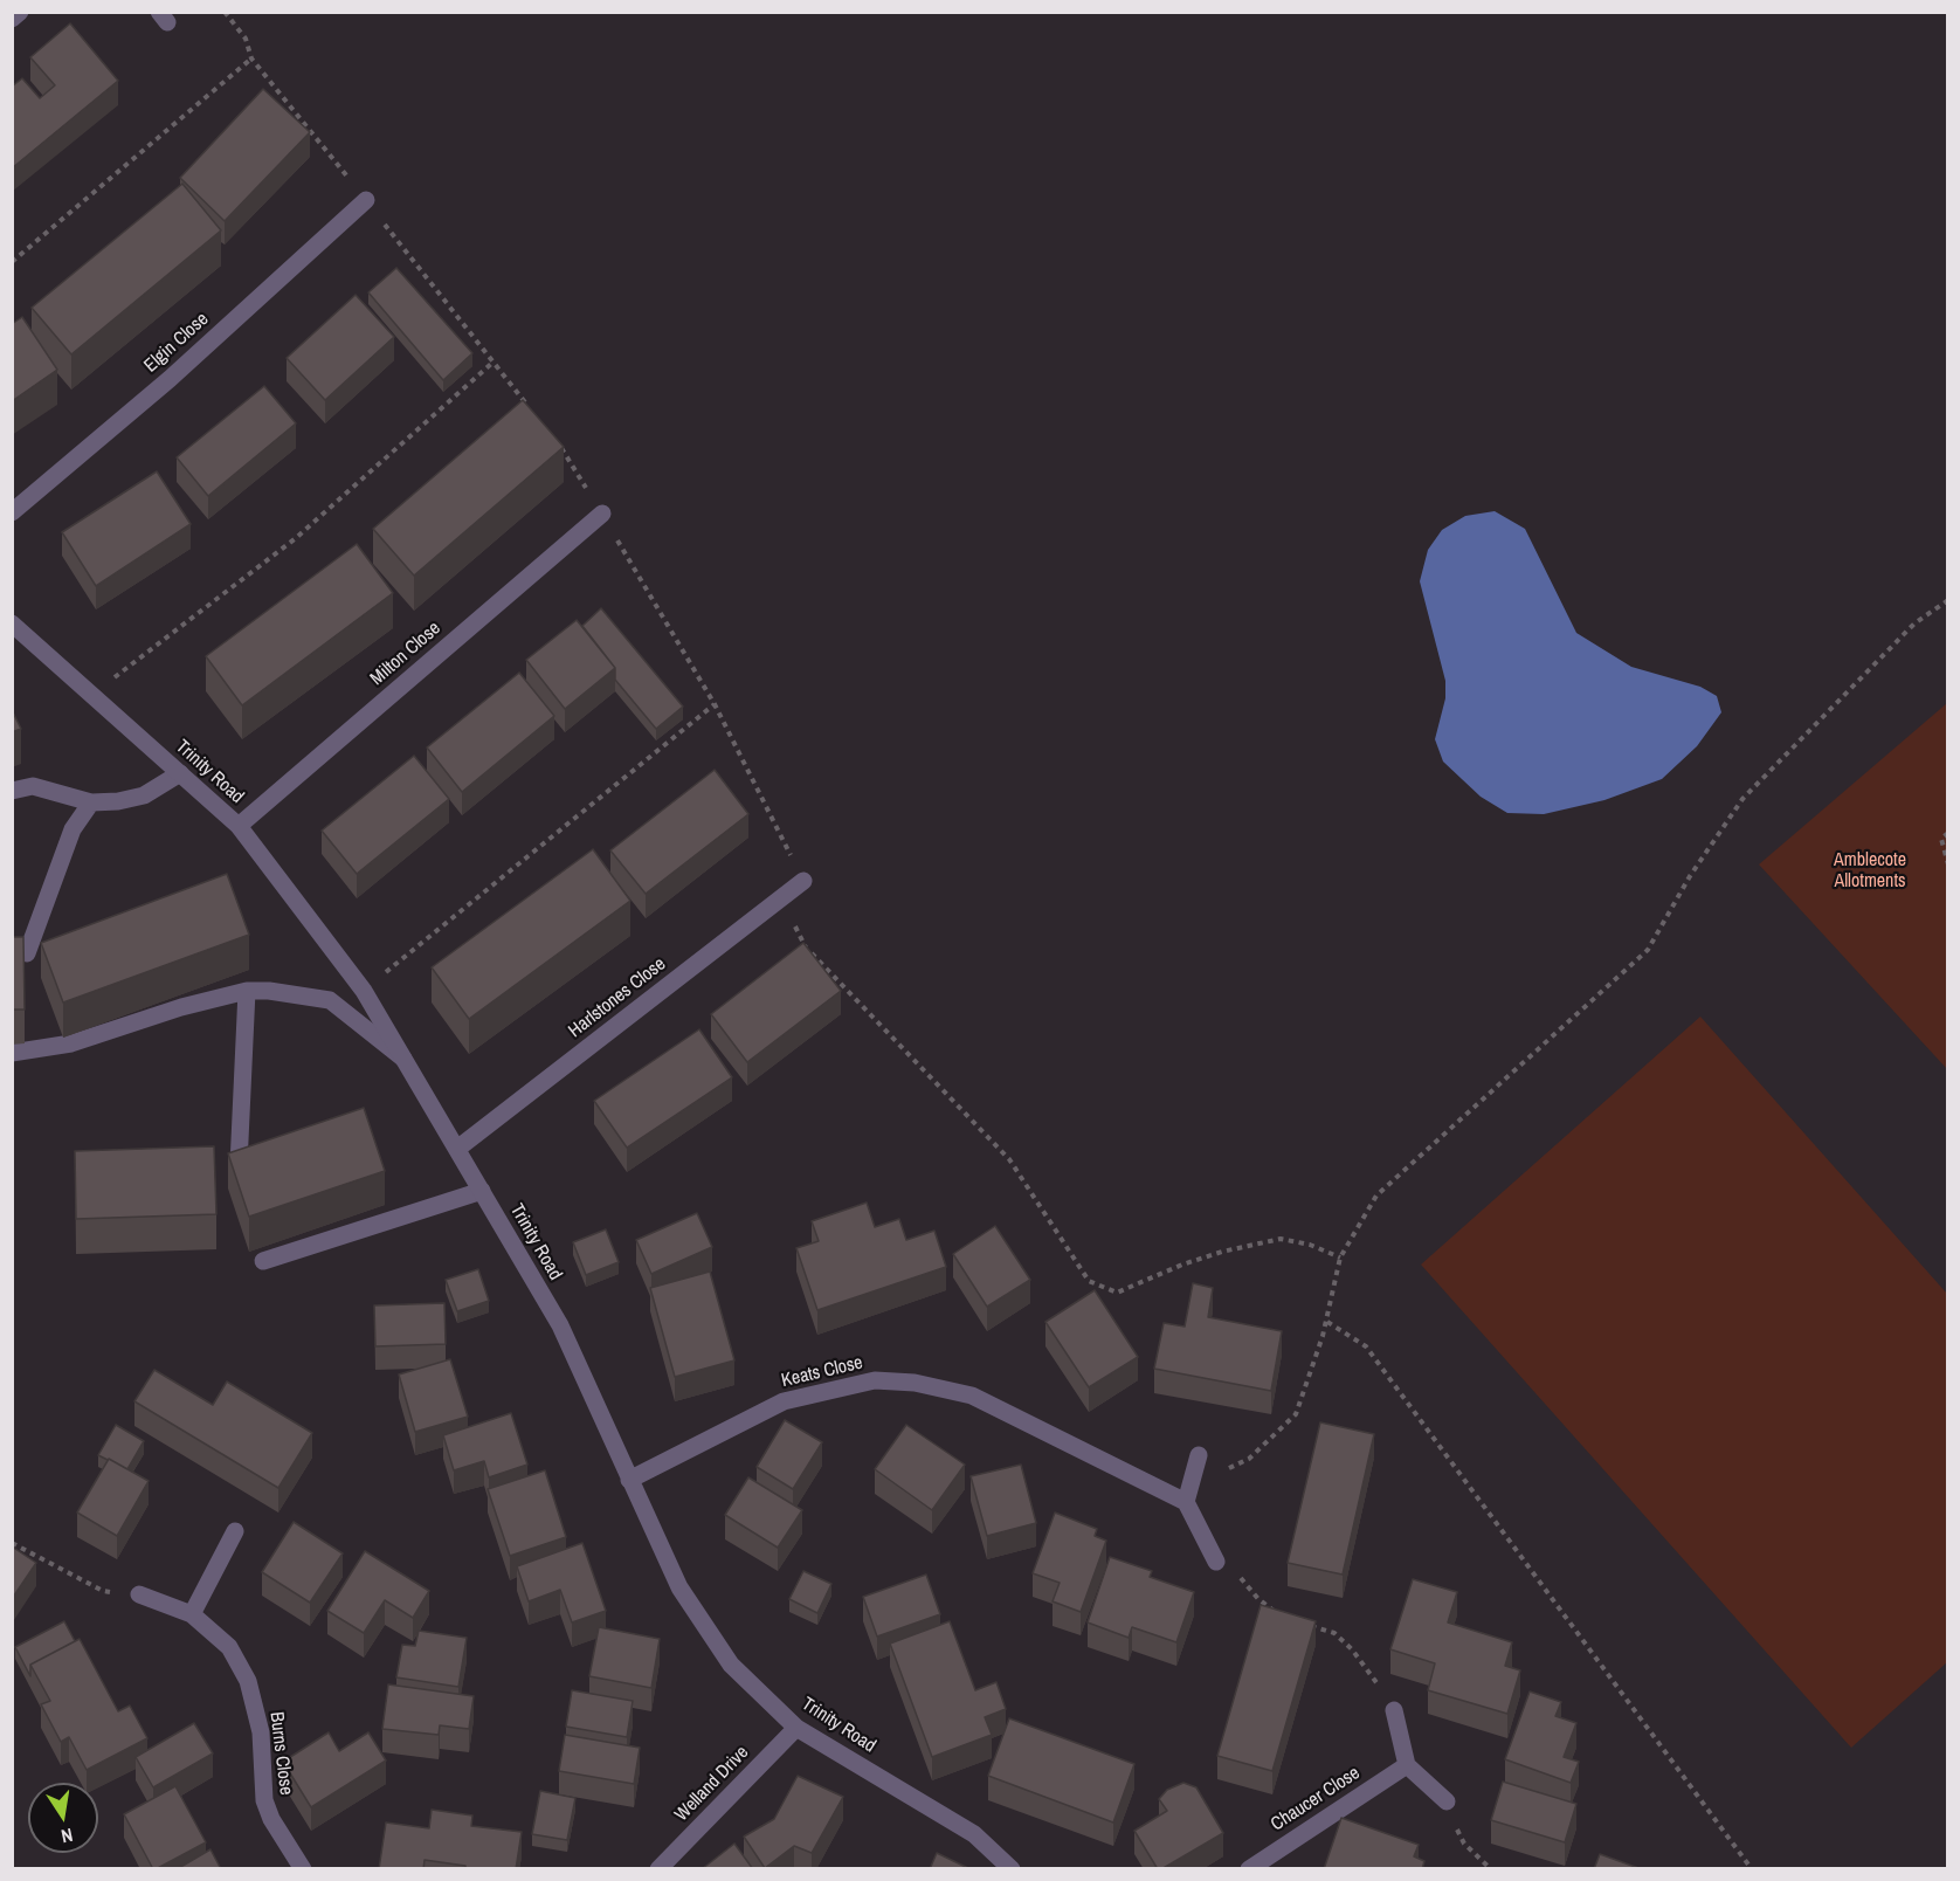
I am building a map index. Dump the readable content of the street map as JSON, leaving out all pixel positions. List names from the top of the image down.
{
  "streets": {
    "street": [
      "Elgin Close",
      "Milton Close",
      "Trinity Road",
      "Harlstones Close",
      "Keats Close",
      "Burns Close",
      "Welland Drive",
      "Chaucer Close"
    ]
  },
  "crossings": [
    ["Milton Close", "Trinity Road"],
    ["Trinity Road", "Harlstones Close"],
    ["Trinity Road", "Keats Close"],
    ["Trinity Road", "Welland Drive"]
  ],
  "parks": ["Amblecote Allotments"],
  "north": "bottom"
}
